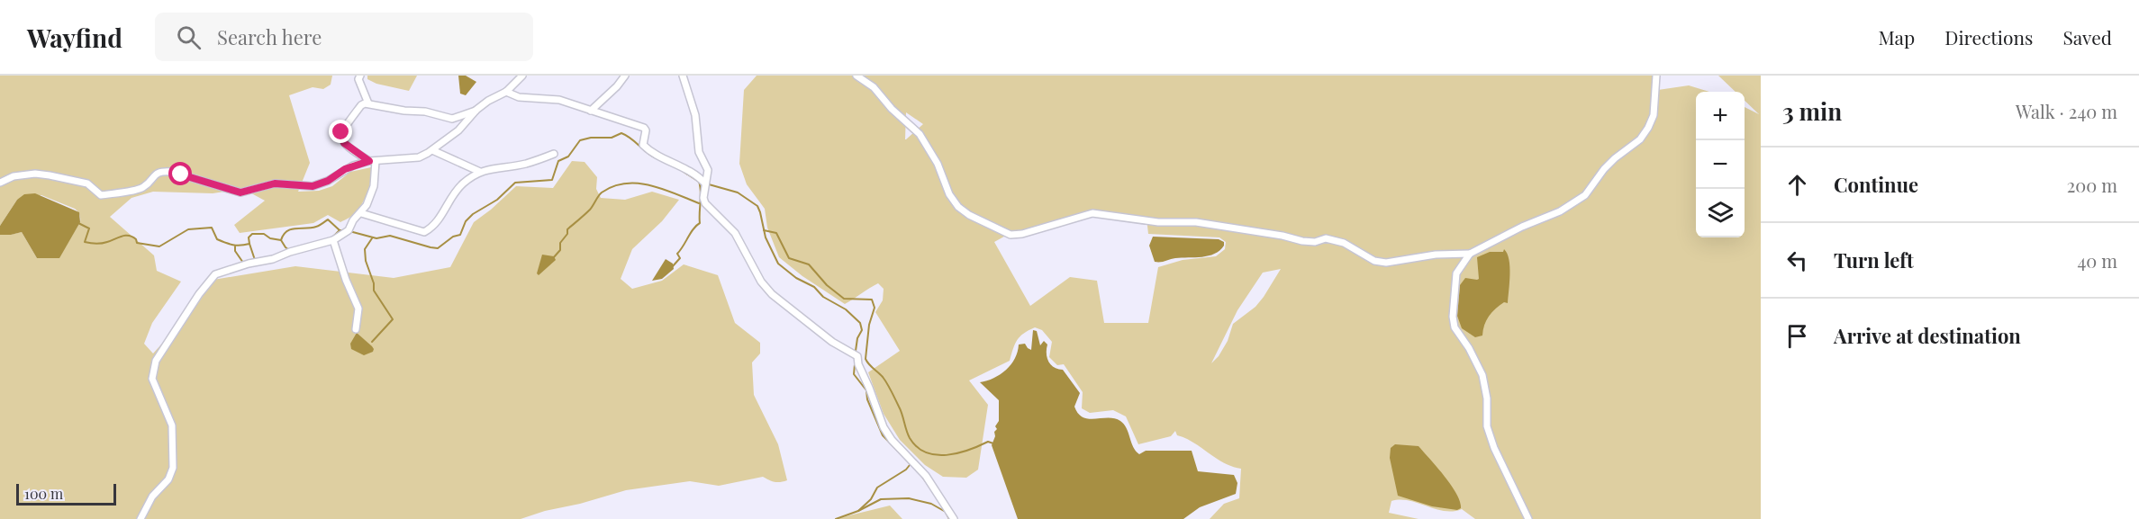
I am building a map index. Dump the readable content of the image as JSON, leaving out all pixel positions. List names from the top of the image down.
{
  "scale_bar": "100 m",
  "page": {
    "header": "Wayfind",
    "search": "Search here",
    "nav": ["Map", "Directions", "Saved"],
    "heading": ["3 min", "Walk · 240 m"],
    "map_buttons": ["+", "−"],
    "list": [
      ["Continue", "200 m"],
      ["Turn left", "40 m"],
      "Arrive at destination"
    ],
    "scale": "100 m"
  }
}
